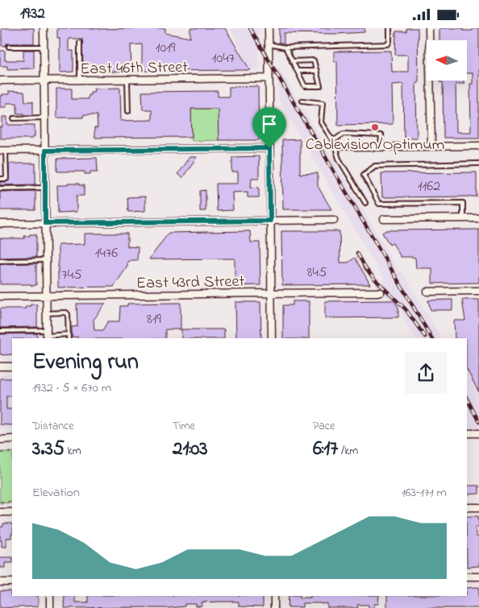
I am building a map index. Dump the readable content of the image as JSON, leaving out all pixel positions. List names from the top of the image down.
{
  "streets": {
    "street": ["East 46th Street", "East 43rd Street"]
  },
  "places": ["Cablevision/Optimum"],
  "house_numbers": [
    "1019",
    "1047",
    "1162",
    "1476",
    "845",
    "745",
    "819"
  ],
  "north": "left",
  "page": {
    "status": "19:32",
    "heading": ["Evening run", "19:32 · 5 × 670 m"],
    "stats": [
      ["Distance", "3.35 km"],
      ["Time", "21:03"],
      ["Pace", "6:17 /km"]
    ],
    "chart": ["Elevation", "163–171 m"]
  }
}
